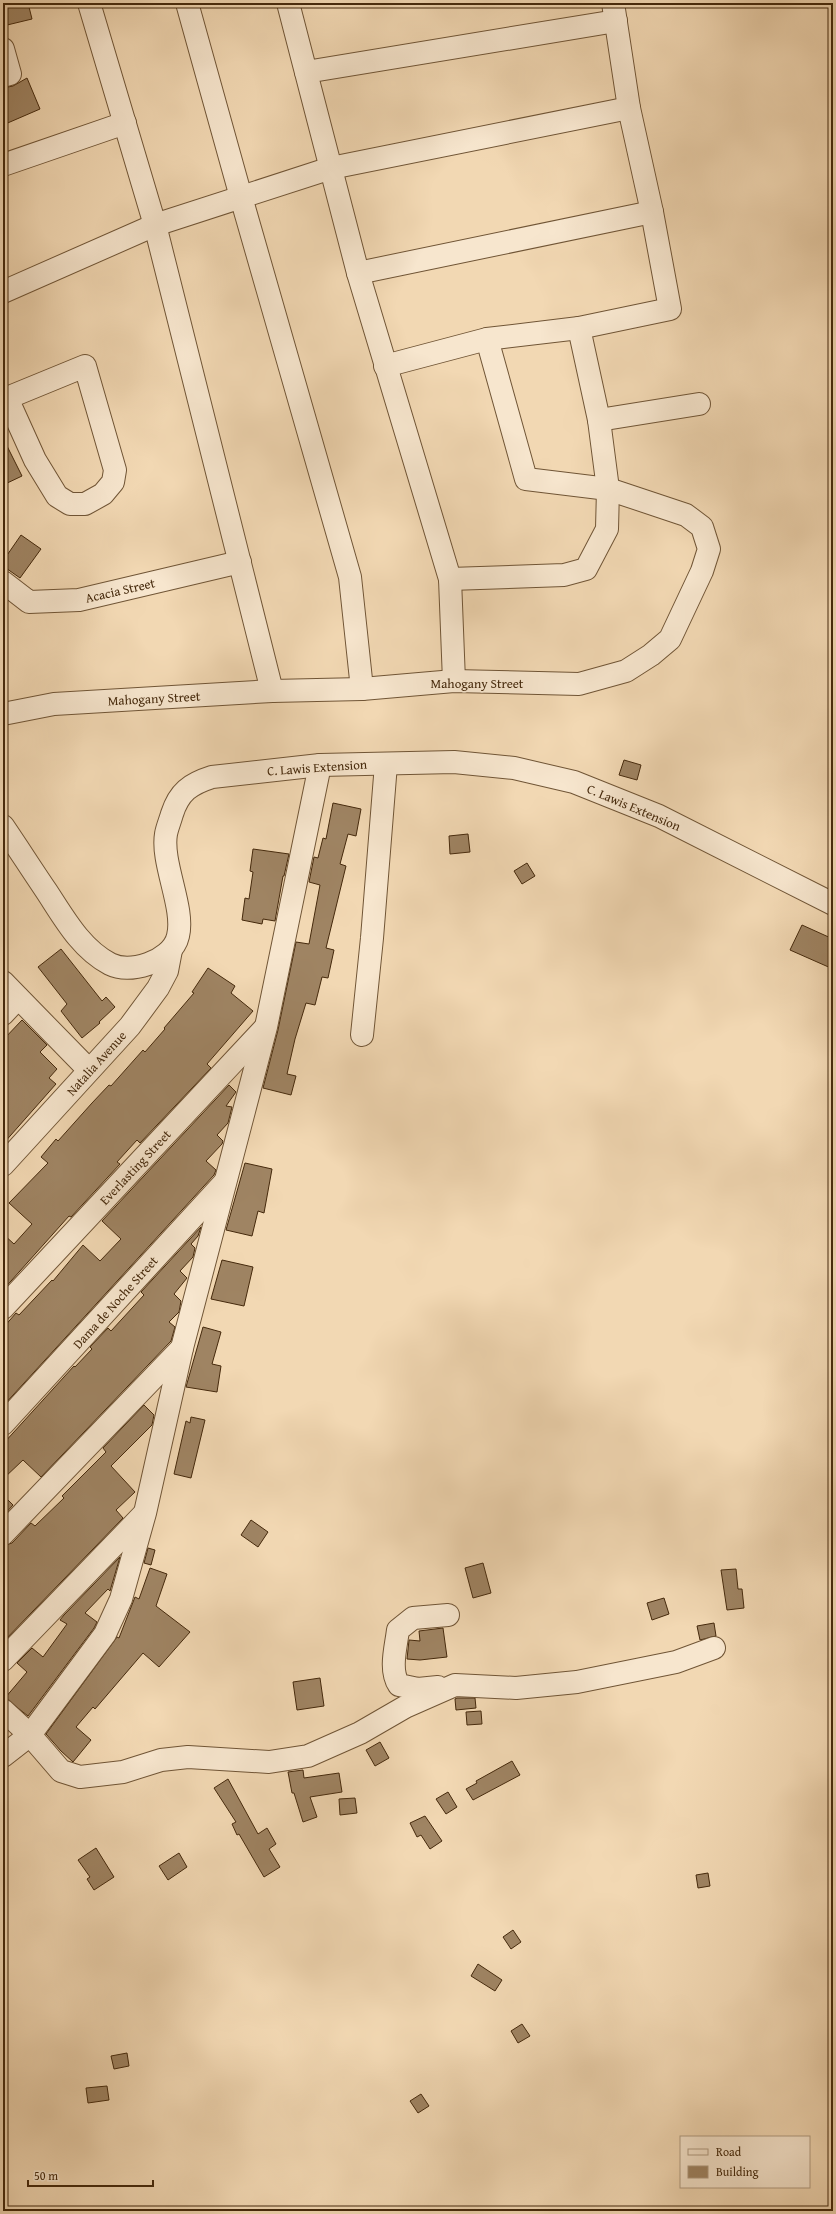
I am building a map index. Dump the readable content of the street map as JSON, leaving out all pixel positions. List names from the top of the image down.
{
  "streets": {
    "street": [
      "Acacia Street",
      "Mahogany Street",
      "C. Lawis Extension",
      "Natalia Avenue",
      "Everlasting Street",
      "Dama de Noche Street"
    ]
  },
  "crossings": [
    ["C. Lawis Extension", "Natalia Avenue"]
  ],
  "legend": ["Road", "Building"],
  "scale_bar": "50 m"
}
